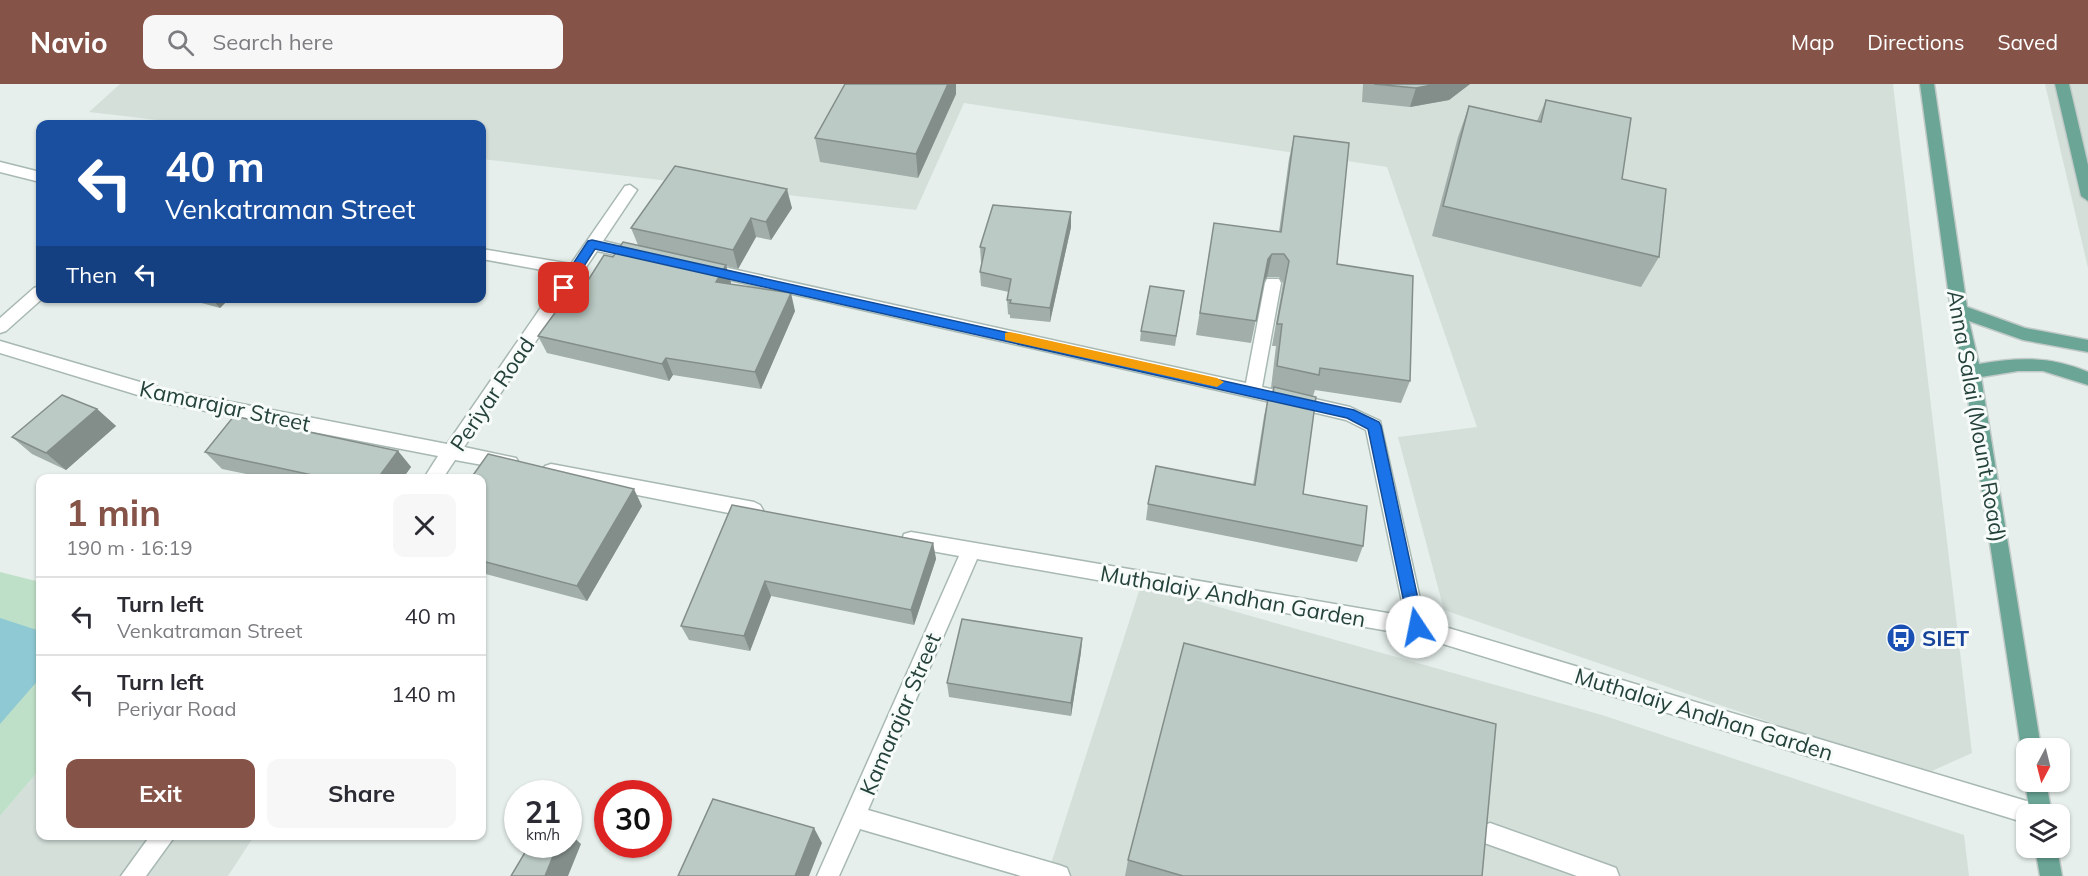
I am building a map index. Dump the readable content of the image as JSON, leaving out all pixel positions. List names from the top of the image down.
{
  "streets": {
    "main road": ["Anna Salai (Mount Road)"],
    "street": ["Periyar Road", "Kamarajar Street", "Muthalaiy Andhan Garden"]
  },
  "crossings": [
    ["Periyar Road", "Kamarajar Street"],
    ["Kamarajar Street", "Muthalaiy Andhan Garden"]
  ],
  "places": {
    "bus stop": ["SIET"]
  },
  "north": "bottom",
  "page": {
    "header": "Navio",
    "search": "Search here",
    "nav": ["Map", "Directions", "Saved"],
    "turn": ["40 m", "Venkatraman Street"],
    "then": "Then",
    "heading": ["1 min", "190 m · 16:19"],
    "list": [
      {
        "name": "Turn left",
        "note": "Venkatraman Street",
        "value": "40 m"
      },
      {
        "name": "Turn left",
        "note": "Periyar Road",
        "value": "140 m"
      }
    ],
    "buttons": ["Exit", "Share"],
    "speed": "21 km/h",
    "limit": "30"
  }
}
